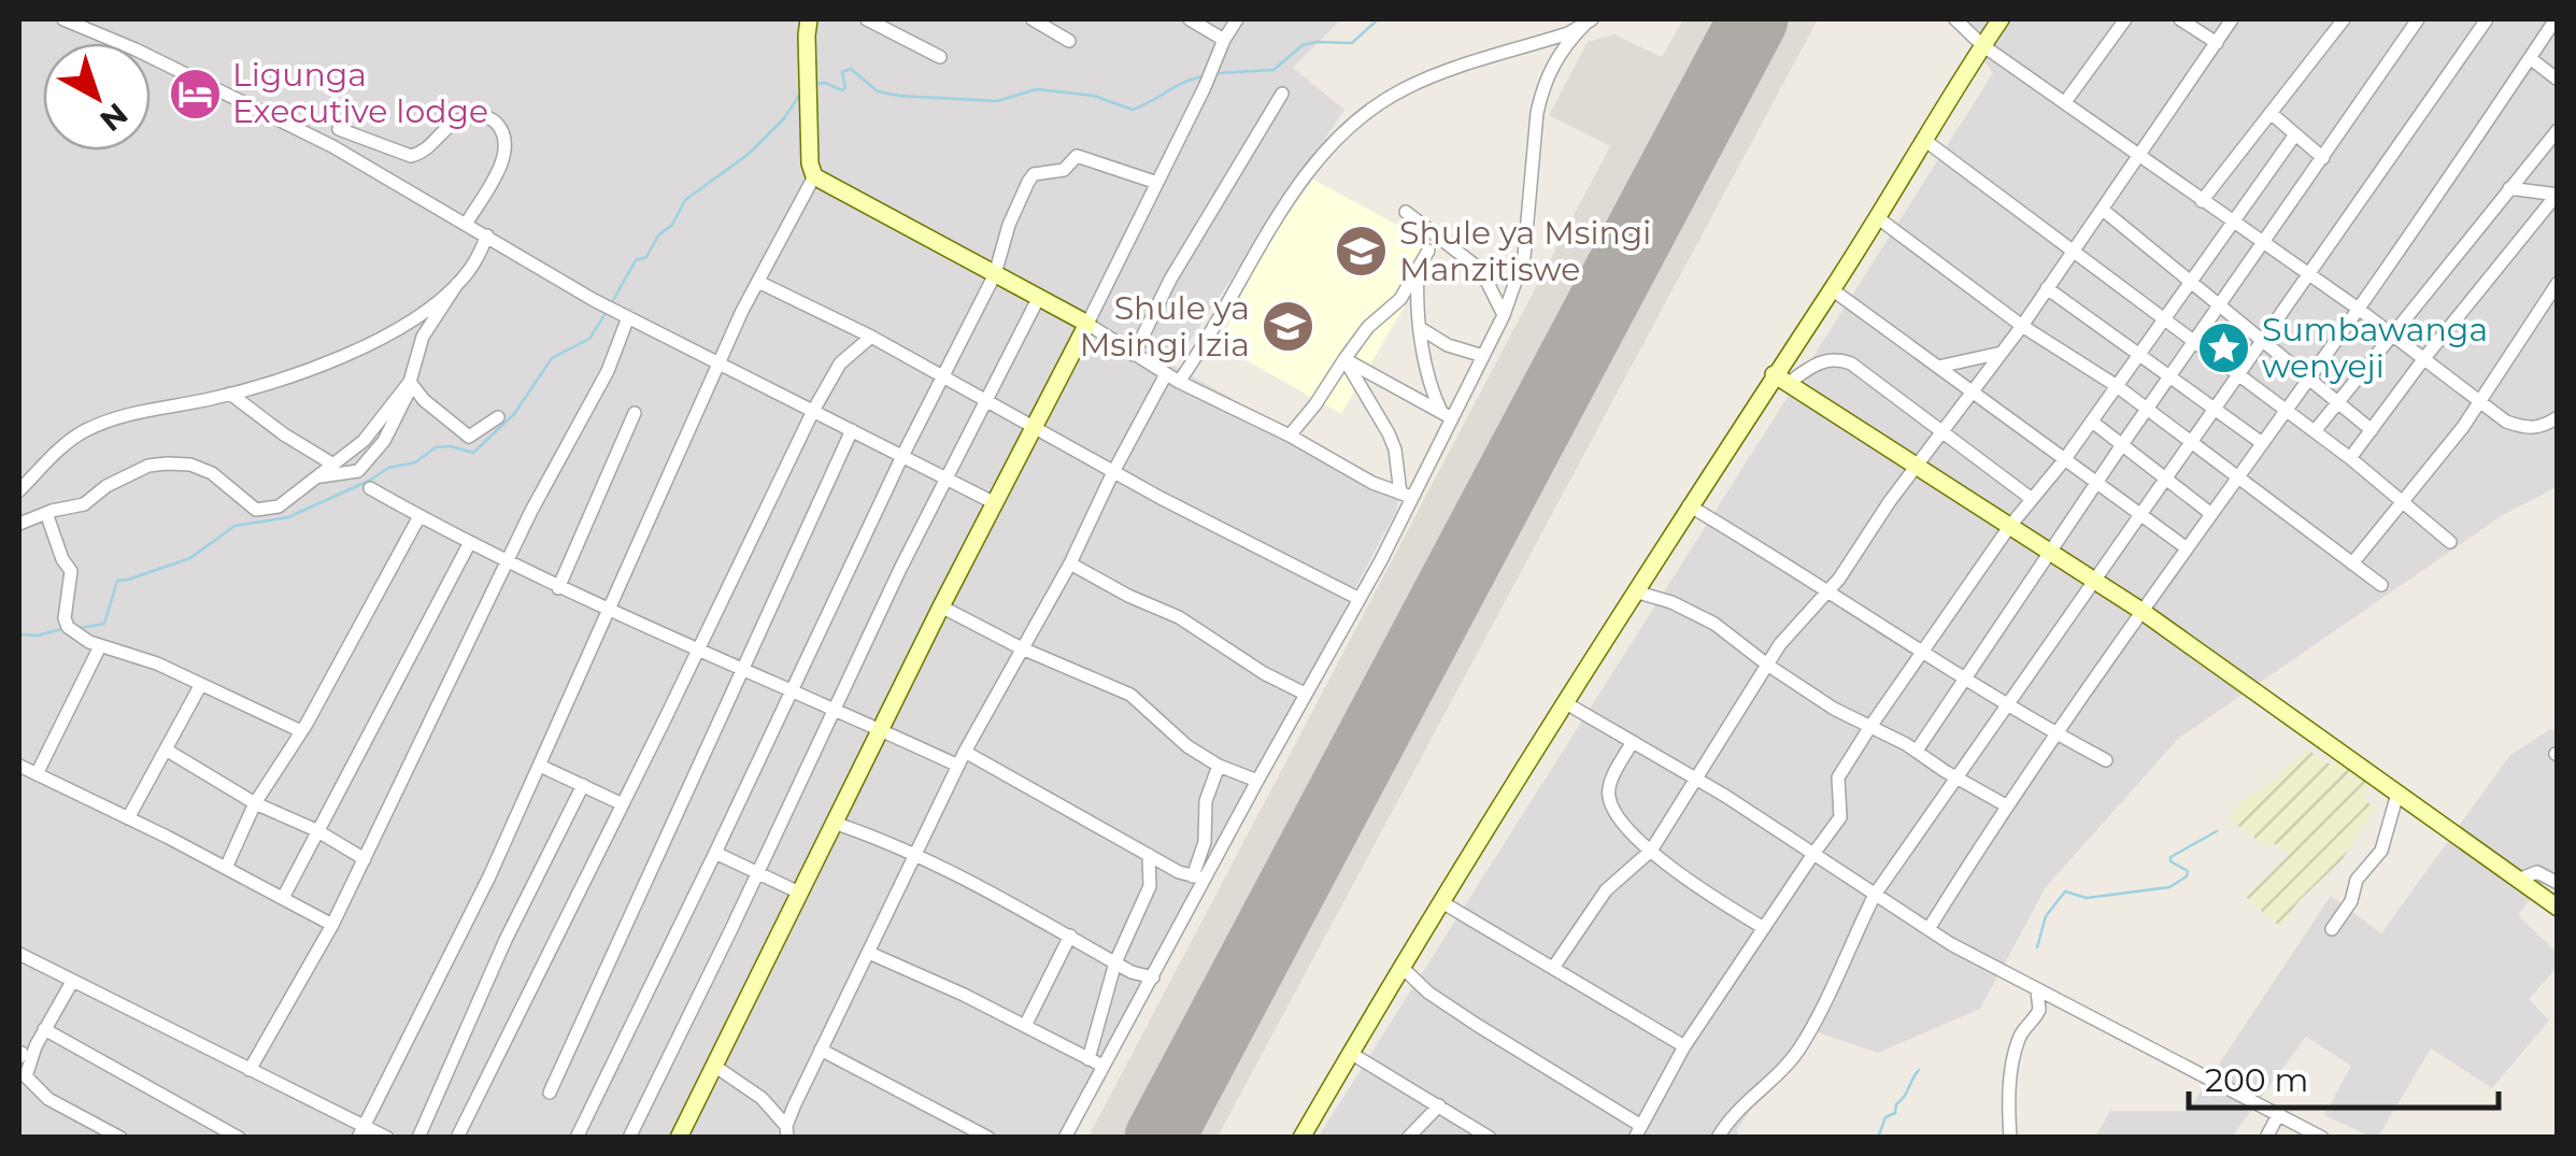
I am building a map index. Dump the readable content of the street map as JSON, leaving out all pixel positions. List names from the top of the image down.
{
  "places": {
    "hotel": ["Ligunga Executive lodge"],
    "school or university": ["Shule ya Msingi Manzitiswe", "Shule ya Msingi Izia"],
    "place": ["Sumbawanga wenyeji"]
  },
  "scale_bar": "200 m",
  "north": "bottom right"
}
